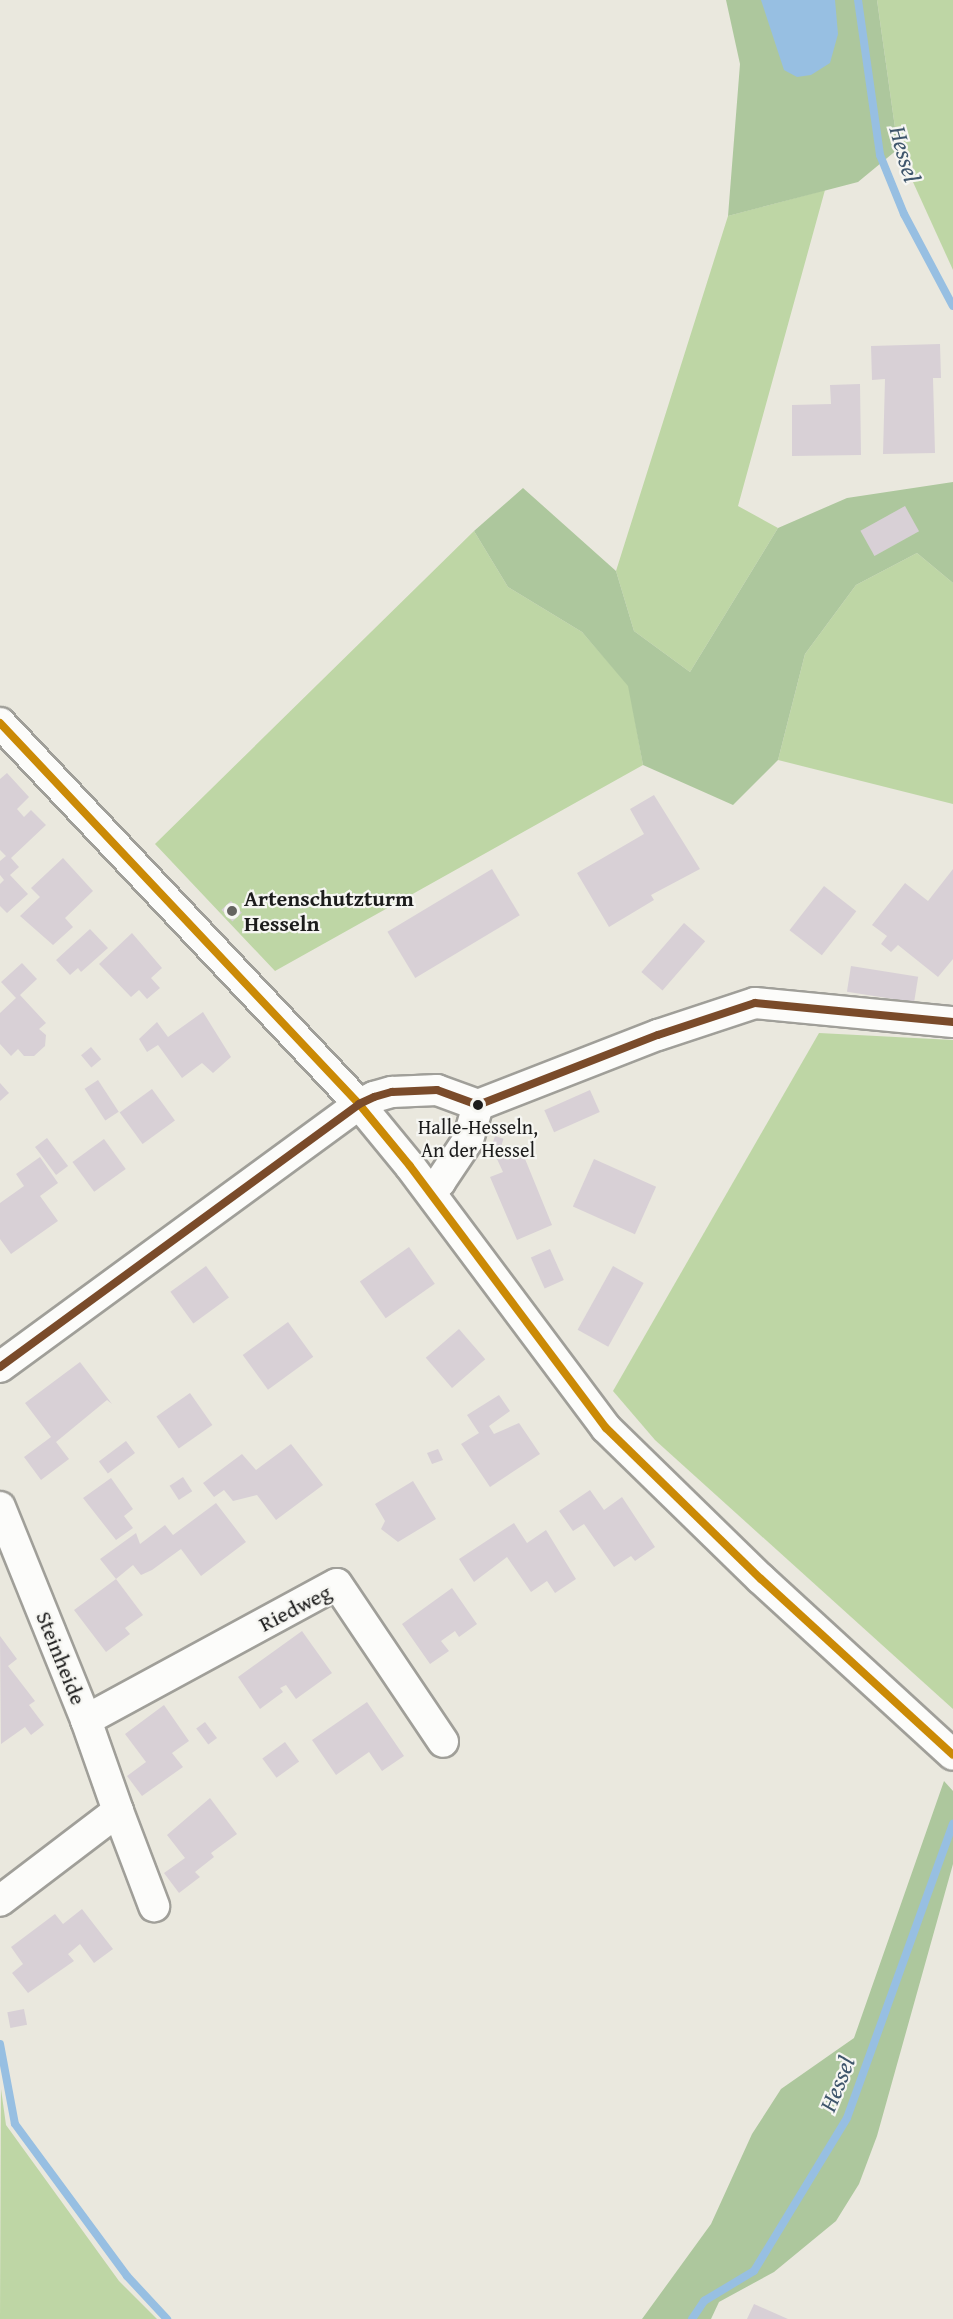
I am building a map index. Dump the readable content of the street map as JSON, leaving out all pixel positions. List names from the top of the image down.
{
  "streets": {
    "street": ["Riedweg", "Steinheide"]
  },
  "crossings": [
    ["Riedweg", "Steinheide"]
  ],
  "water": ["Hessel"],
  "places": ["Artenschutzturm Hesseln", "Halle-Hesseln, An der Hessel"]
}
